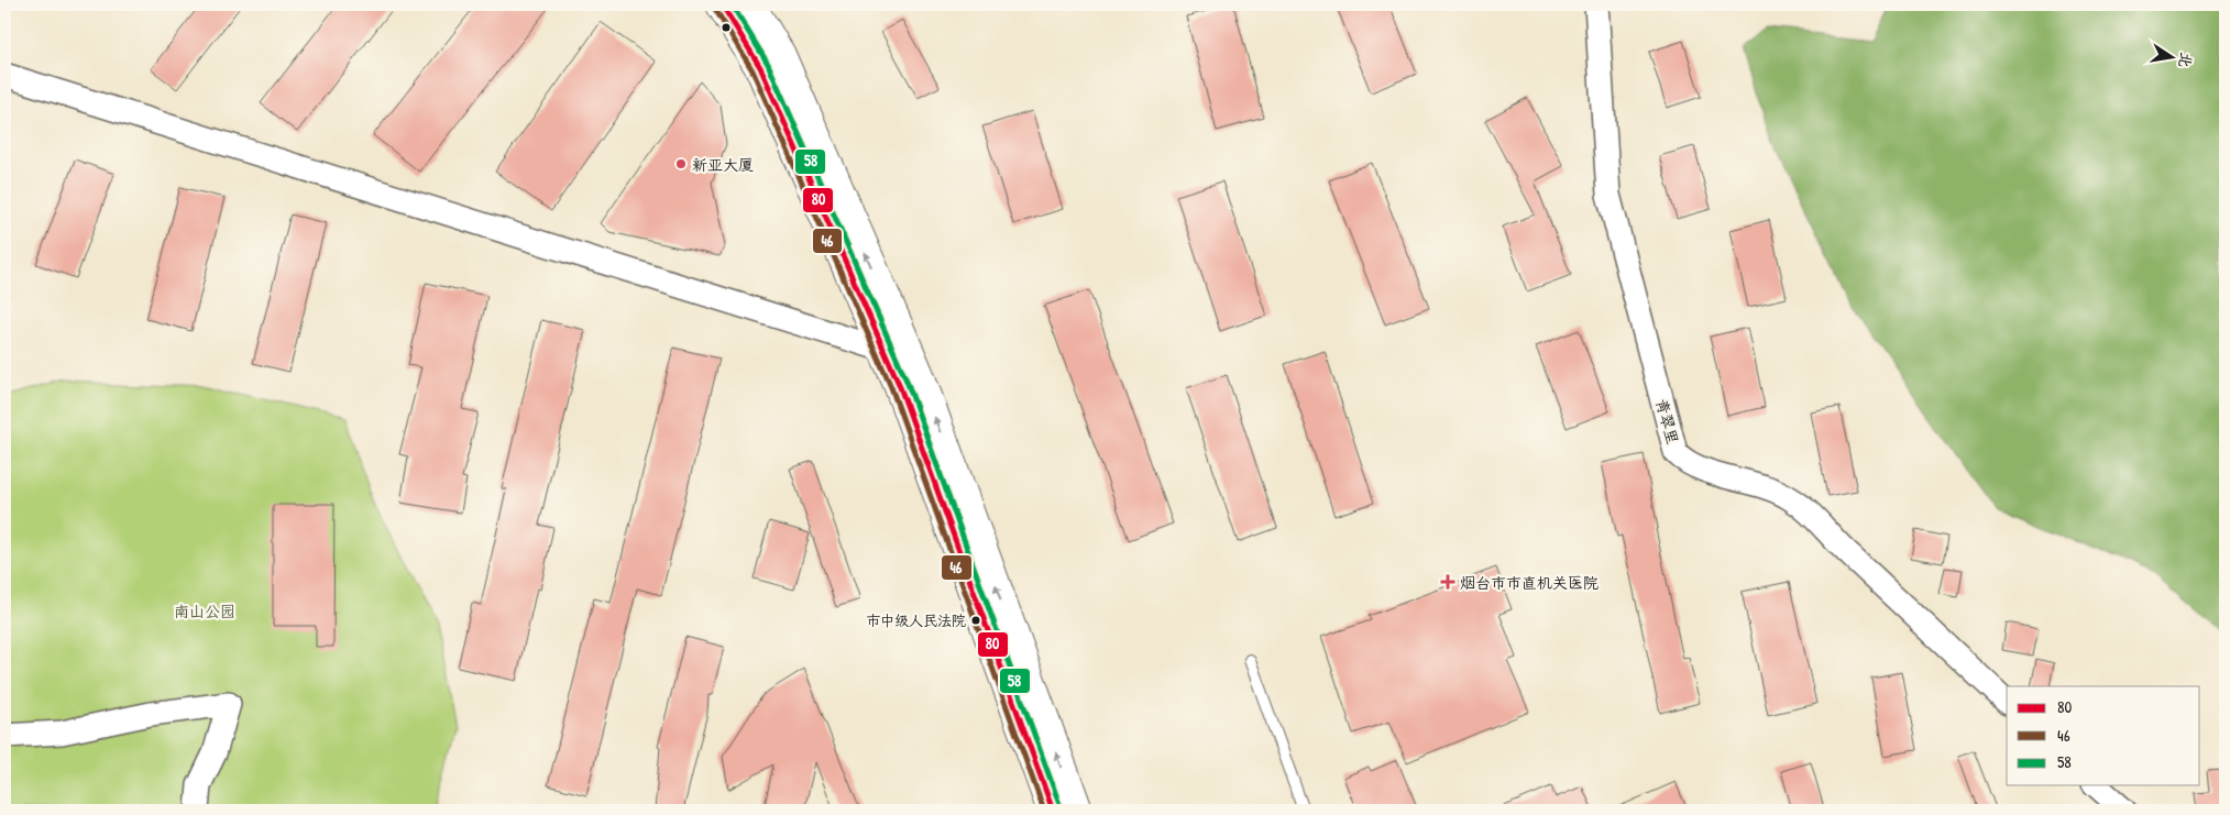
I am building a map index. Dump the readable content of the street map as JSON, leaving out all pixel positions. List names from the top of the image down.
{
  "streets": {
    "street": ["青翠里"]
  },
  "parks": ["南山公园"],
  "places": {
    "other": ["新亚大厦", "市中级人民法院"],
    "health": ["烟台市市直机关医院"]
  },
  "lines": ["transit line 80", "transit line 58", "transit line 46"],
  "legend": ["80", "46", "58"],
  "north": "right"
}
